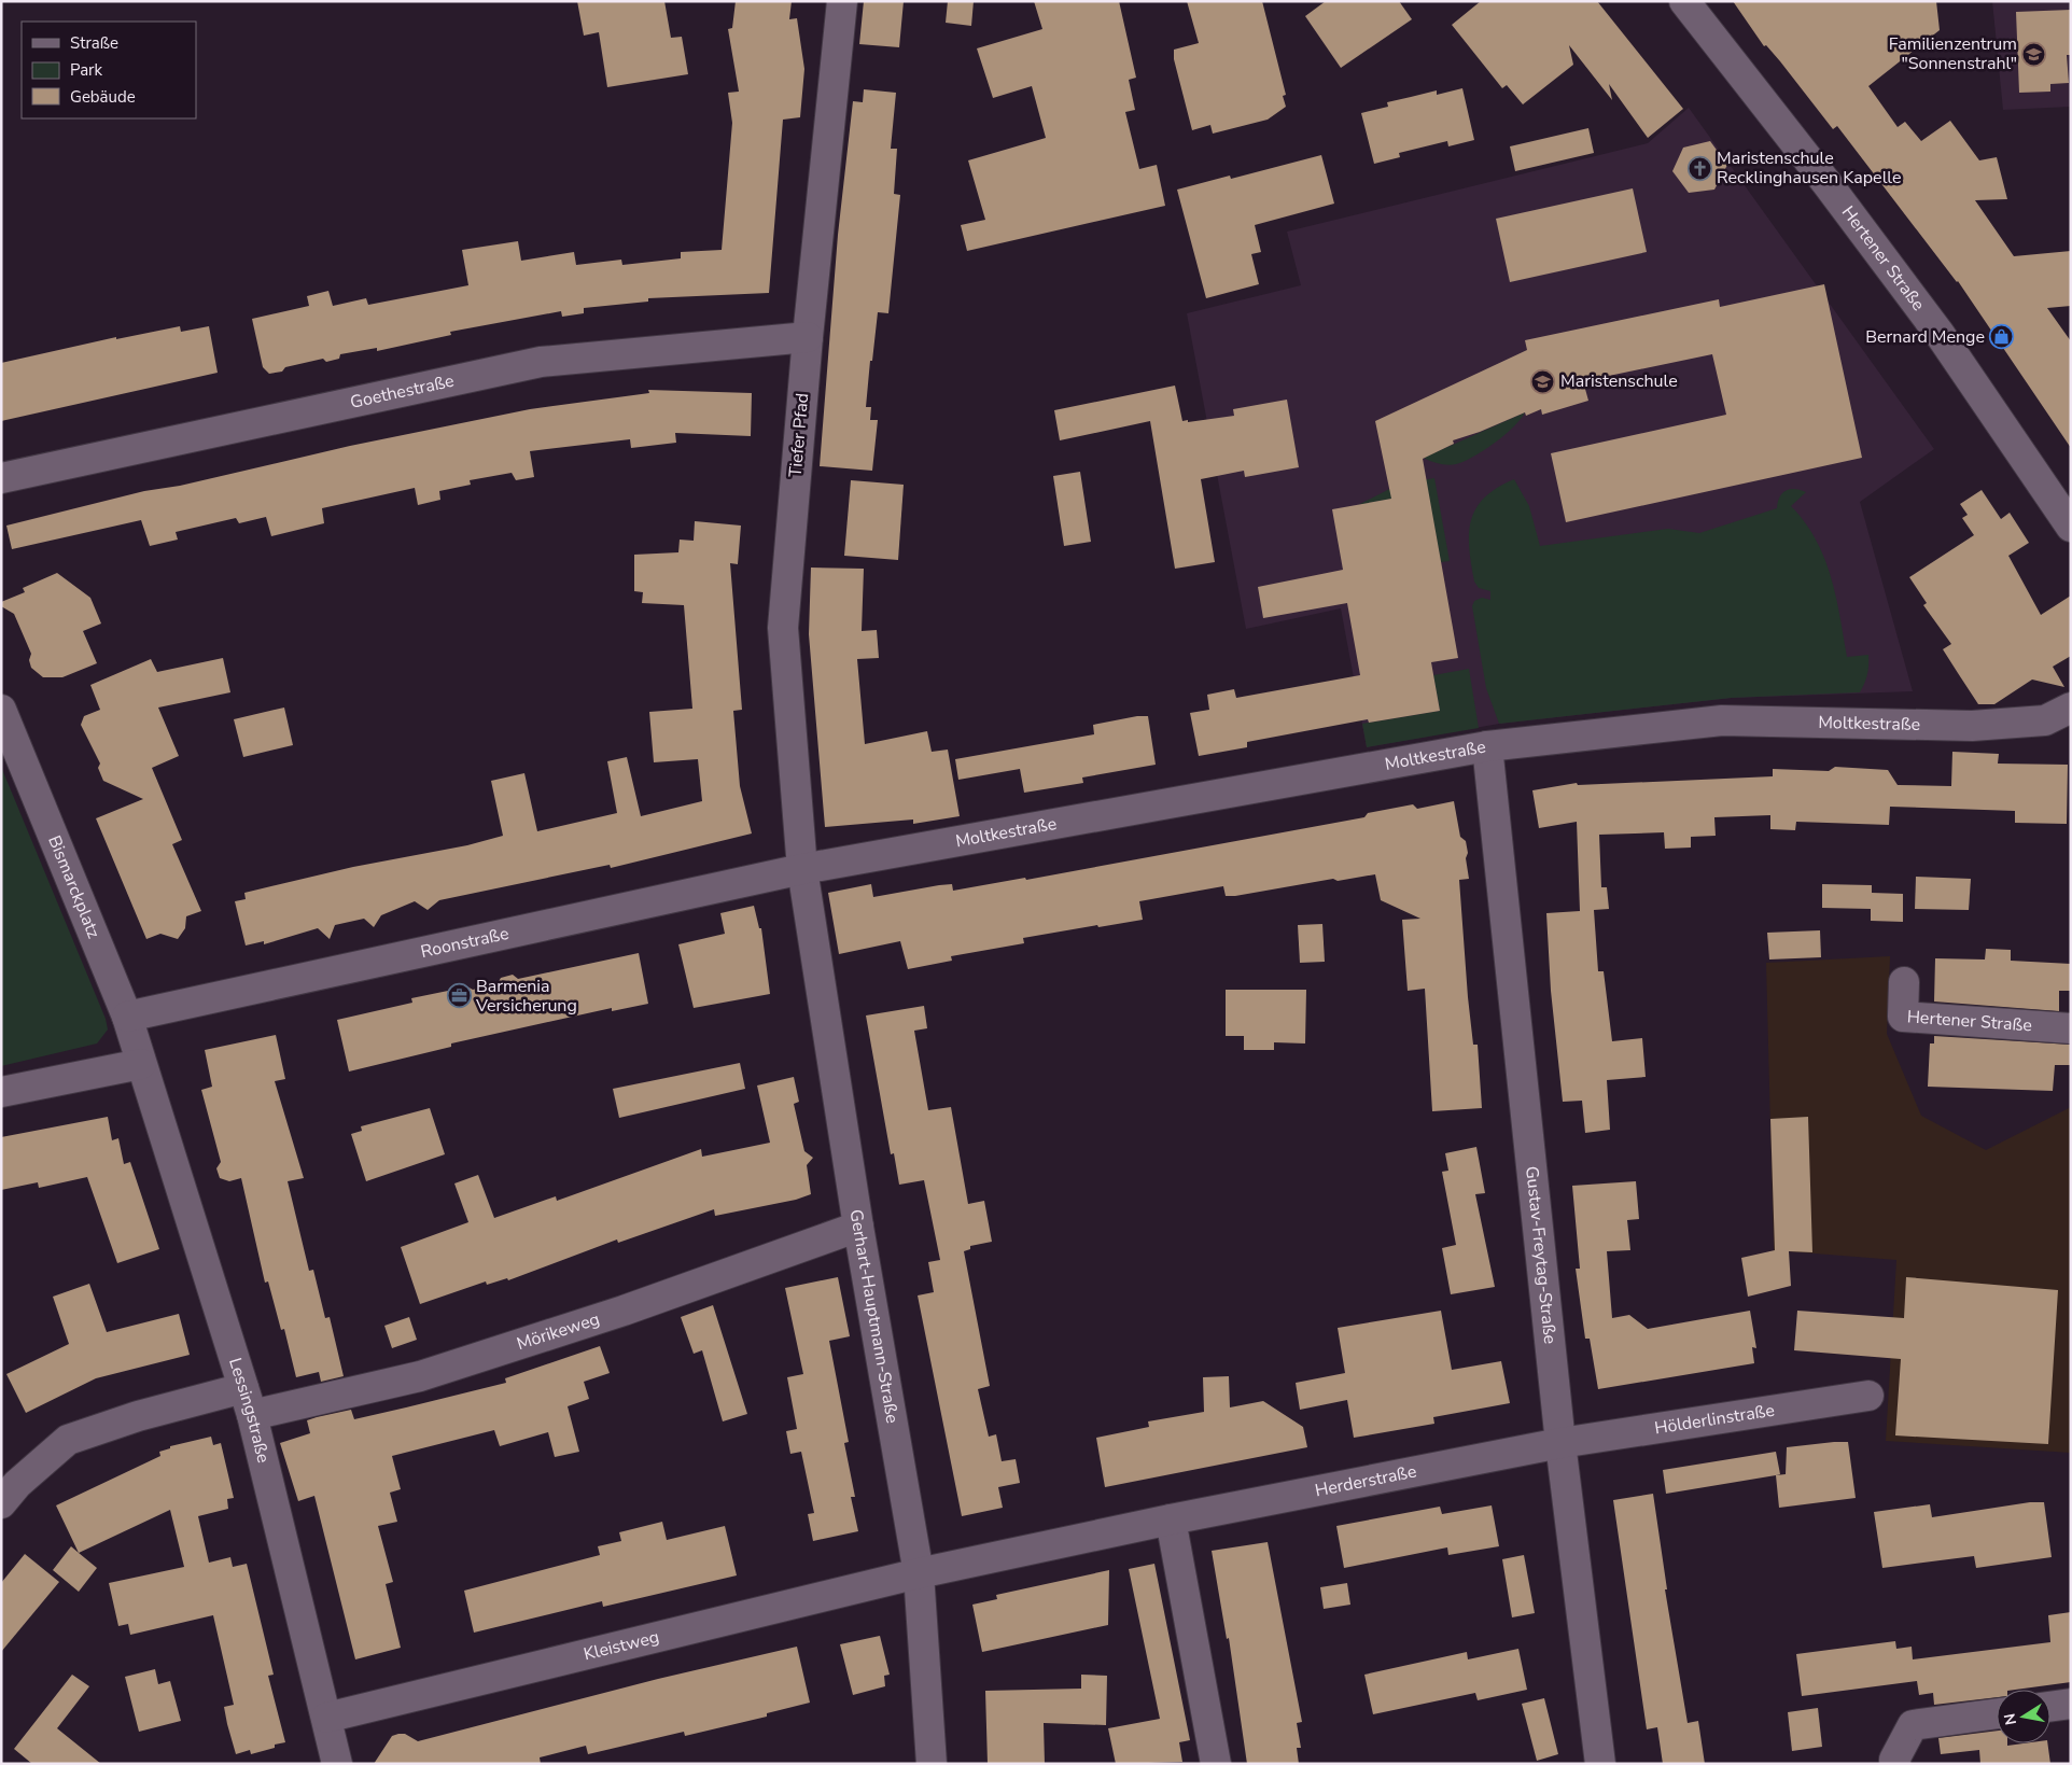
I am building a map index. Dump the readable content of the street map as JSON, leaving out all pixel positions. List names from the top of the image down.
{
  "streets": {
    "street": [
      "Hertener Straße",
      "Goethestraße",
      "Tiefer Pfad",
      "Moltkestraße",
      "Bismarckplatz",
      "Roonstraße",
      "Gustav-Freytag-Straße",
      "Gerhart-Hauptmann-Straße",
      "Mörikeweg",
      "Lessingstraße",
      "Hölderlinstraße",
      "Herderstraße",
      "Kleistweg"
    ]
  },
  "crossings": [
    ["Goethestraße", "Tiefer Pfad"],
    ["Tiefer Pfad", "Moltkestraße"],
    ["Tiefer Pfad", "Roonstraße"],
    ["Tiefer Pfad", "Gerhart-Hauptmann-Straße"],
    ["Moltkestraße", "Roonstraße"],
    ["Moltkestraße", "Gustav-Freytag-Straße"],
    ["Moltkestraße", "Gerhart-Hauptmann-Straße"],
    ["Bismarckplatz", "Roonstraße"],
    ["Bismarckplatz", "Lessingstraße"],
    ["Roonstraße", "Gerhart-Hauptmann-Straße"],
    ["Gustav-Freytag-Straße", "Hölderlinstraße"],
    ["Gustav-Freytag-Straße", "Herderstraße"],
    ["Gerhart-Hauptmann-Straße", "Mörikeweg"],
    ["Gerhart-Hauptmann-Straße", "Herderstraße"],
    ["Gerhart-Hauptmann-Straße", "Kleistweg"],
    ["Mörikeweg", "Lessingstraße"],
    ["Lessingstraße", "Kleistweg"],
    ["Hölderlinstraße", "Herderstraße"],
    ["Herderstraße", "Kleistweg"]
  ],
  "places": {
    "school or university": ["Familienzentrum \"Sonnenstrahl\"", "Maristenschule"],
    "church": ["Maristenschule Recklinghausen Kapelle"],
    "shop": ["Bernard Menge"],
    "office": ["Barmenia Versicherung"]
  },
  "legend": ["Straße", "Park", "Gebäude"],
  "north": "left"
}
